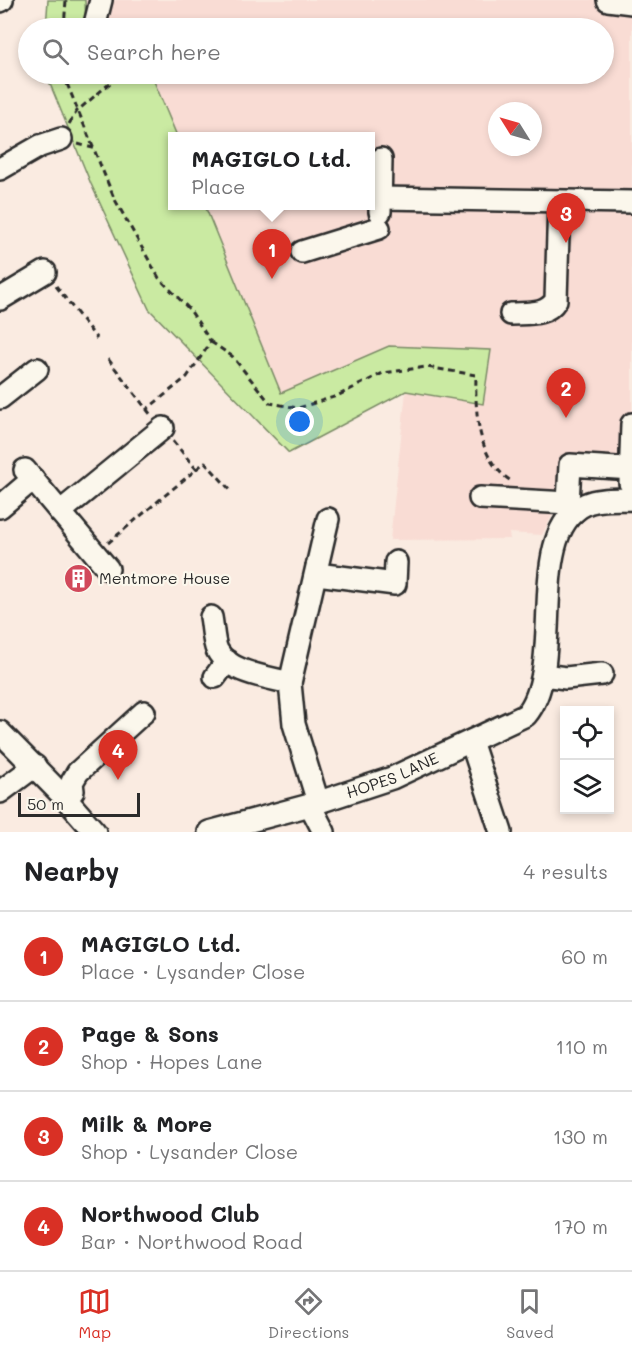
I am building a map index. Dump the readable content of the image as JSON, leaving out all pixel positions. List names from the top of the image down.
{
  "streets": {
    "street": ["HOPES LANE"]
  },
  "places": {
    "building": ["Mentmore House"]
  },
  "scale_bar": "50 m",
  "north": "top left",
  "page": {
    "search": "Search here",
    "popup": ["MAGIGLO Ltd.", "Place"],
    "pins": [
      "3",
      "1",
      "2",
      "4"
    ],
    "scale": "50 m",
    "heading": ["Nearby", "4 results"],
    "list": [
      {
        "mark": "1",
        "name": "MAGIGLO Ltd.",
        "note": "Place · Lysander Close",
        "value": "60 m"
      },
      {
        "mark": "2",
        "name": "Page & Sons",
        "note": "Shop · Hopes Lane",
        "value": "110 m"
      },
      {
        "mark": "3",
        "name": "Milk & More",
        "note": "Shop · Lysander Close",
        "value": "130 m"
      },
      {
        "mark": "4",
        "name": "Northwood Club",
        "note": "Bar · Northwood Road",
        "value": "170 m"
      }
    ],
    "nav": ["Map", "Directions", "Saved"]
  }
}
